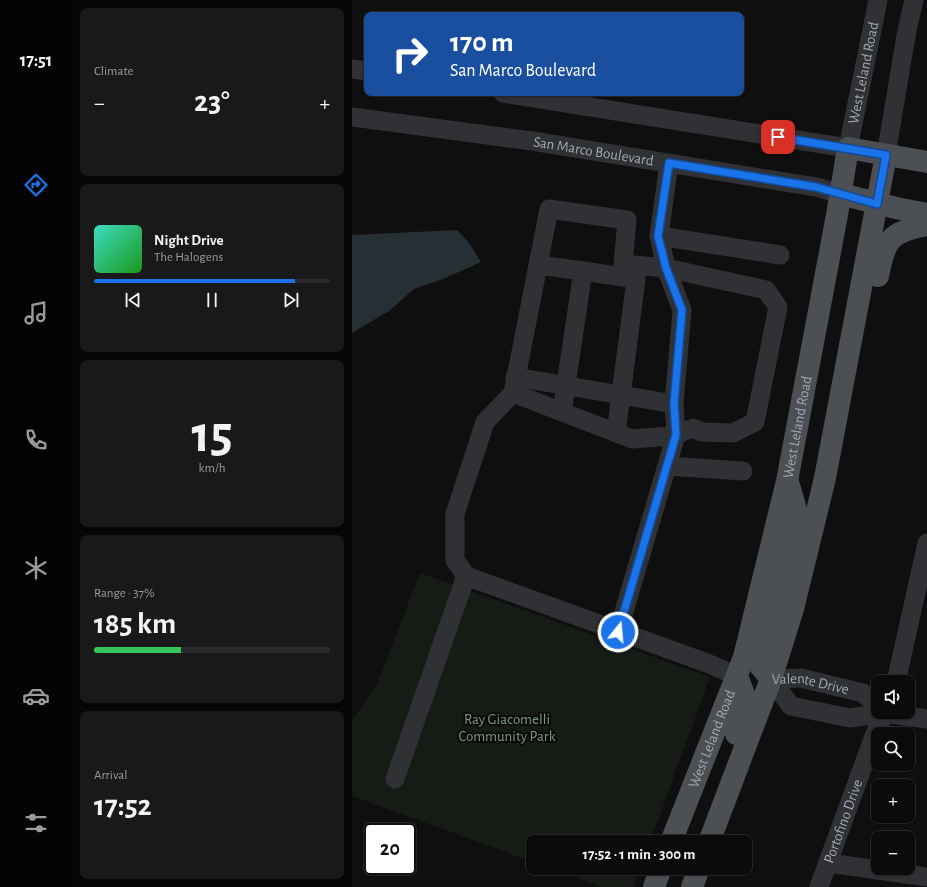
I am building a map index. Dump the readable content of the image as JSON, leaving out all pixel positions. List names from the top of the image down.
{
  "streets": {
    "main road": ["West Leland Road", "San Marco Boulevard"],
    "street": ["Valente Drive", "Portofino Drive"]
  },
  "crossings": [
    ["West Leland Road", "San Marco Boulevard"]
  ],
  "parks": ["Ray Giacomelli Community Park"],
  "page": {
    "tabs": "17:51",
    "tile": [
      "Climate",
      ["15", "km/h"],
      ["Range · 37%", "185 km"],
      ["Arrival", "17:52"]
    ],
    "turn": ["170 m", "San Marco Boulevard"],
    "heat": ["−", "23°", "+"],
    "song": ["Night Drive", "The Halogens"],
    "map_buttons": ["+", "−"],
    "limit": "20",
    "trip": "17:52 · 1 min · 300 m"
  }
}
